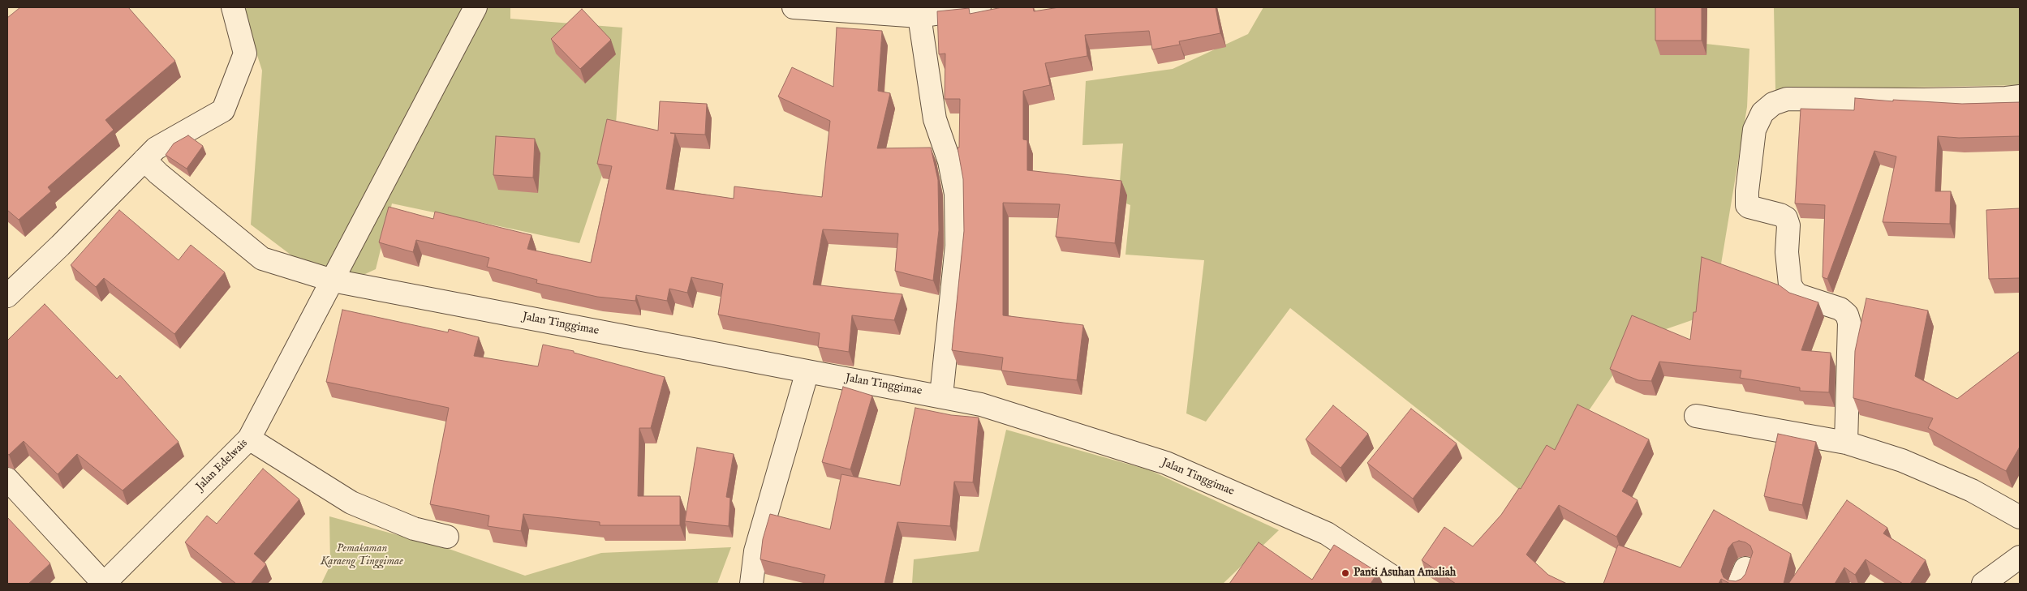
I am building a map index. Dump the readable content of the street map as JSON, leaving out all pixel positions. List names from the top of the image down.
{
  "streets": {
    "street": ["Jalan Tinggimae", "Jalan Edelwais"]
  },
  "crossings": [
    ["Jalan Tinggimae", "Jalan Edelwais"]
  ],
  "parks": ["Pemakaman Karaeng Tinggimae"],
  "places": ["Panti Asuhan Amaliah"]
}
